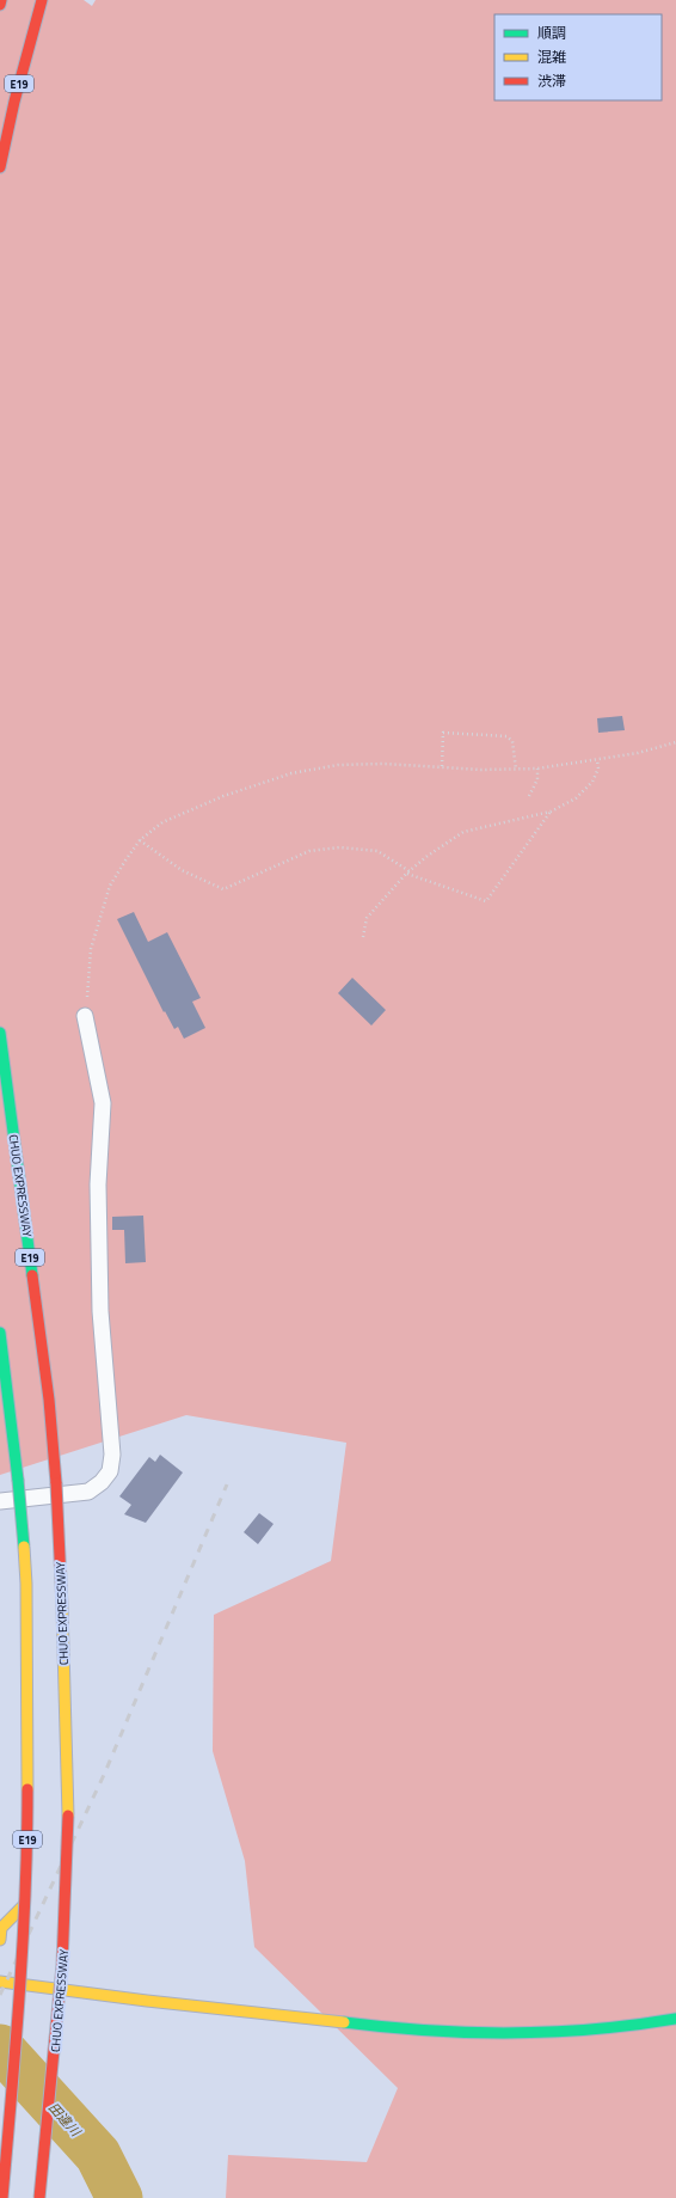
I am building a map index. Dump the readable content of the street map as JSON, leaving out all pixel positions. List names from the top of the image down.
{
  "streets": {
    "main road": ["E19", "CHUO EXPRESSWAY"]
  },
  "water": ["田違川"],
  "legend": ["順調", "混雑", "渋滞"]
}
